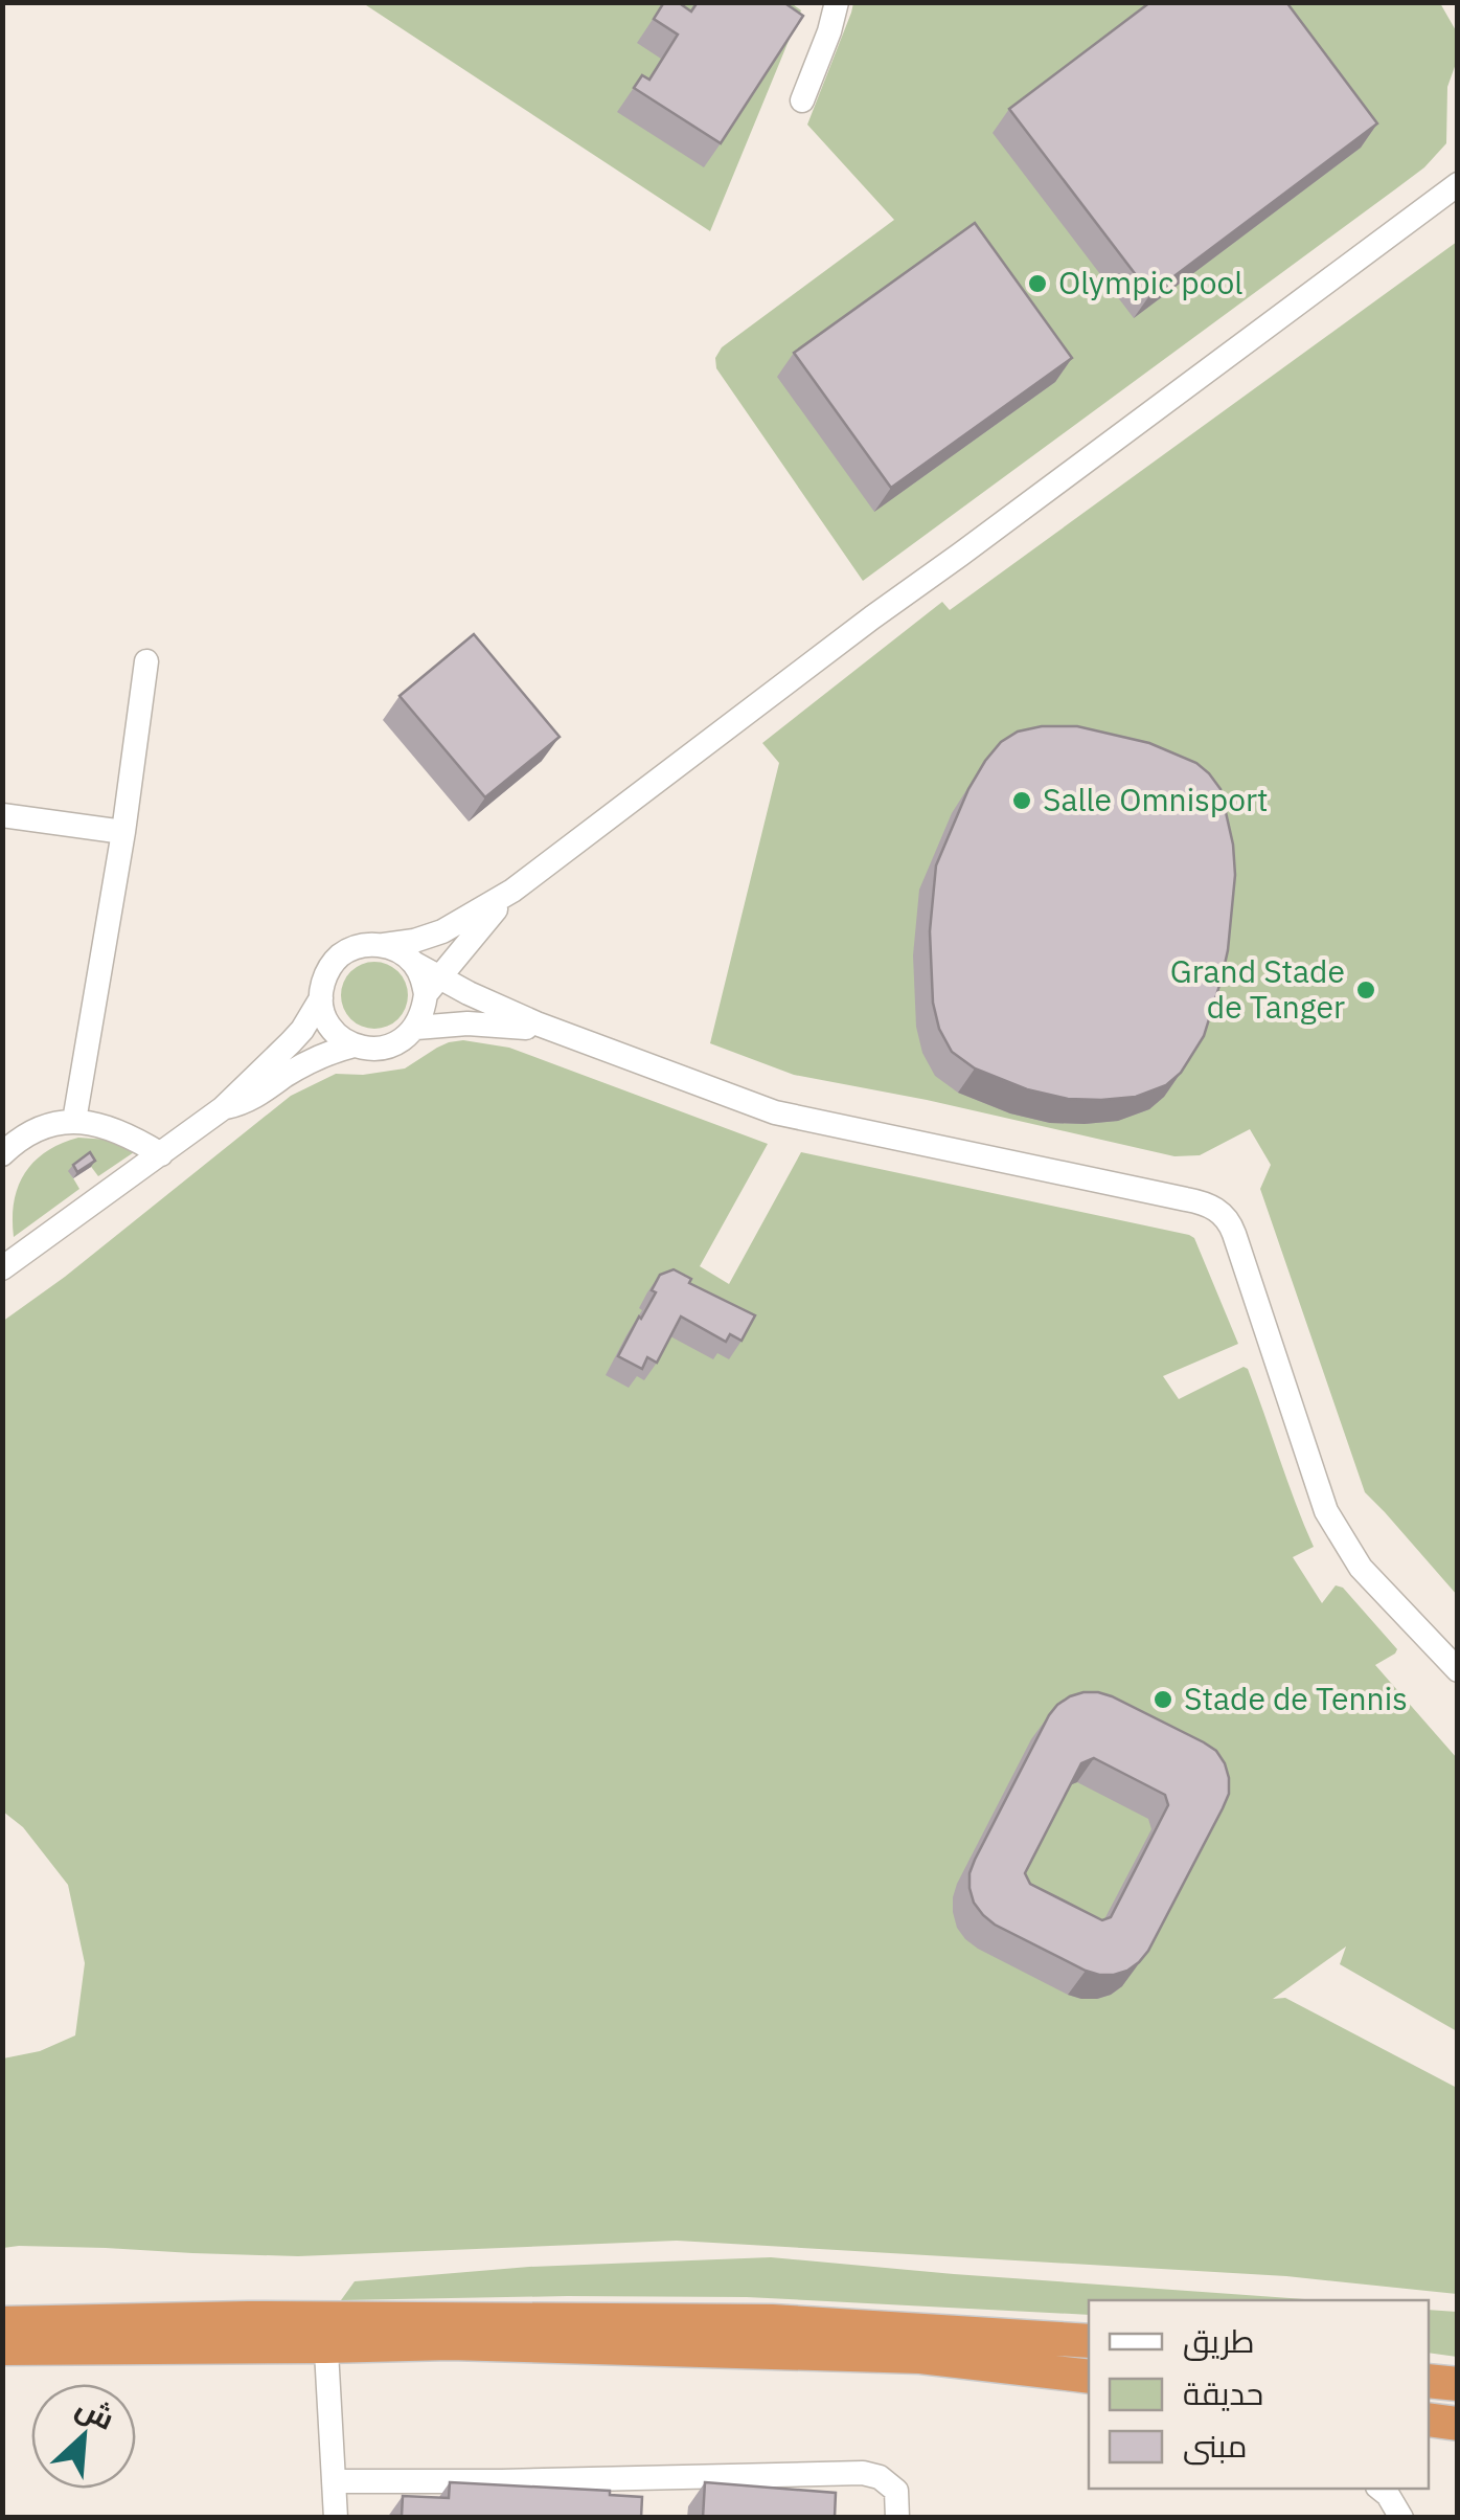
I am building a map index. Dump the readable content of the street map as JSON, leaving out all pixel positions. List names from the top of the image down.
{
  "places": [
    "Olympic pool",
    "Salle Omnisport",
    "Grand Stade de Tanger",
    "Stade de Tennis"
  ],
  "legend": ["طريق", "حديقة", "مبنى"],
  "north": "top right"
}
